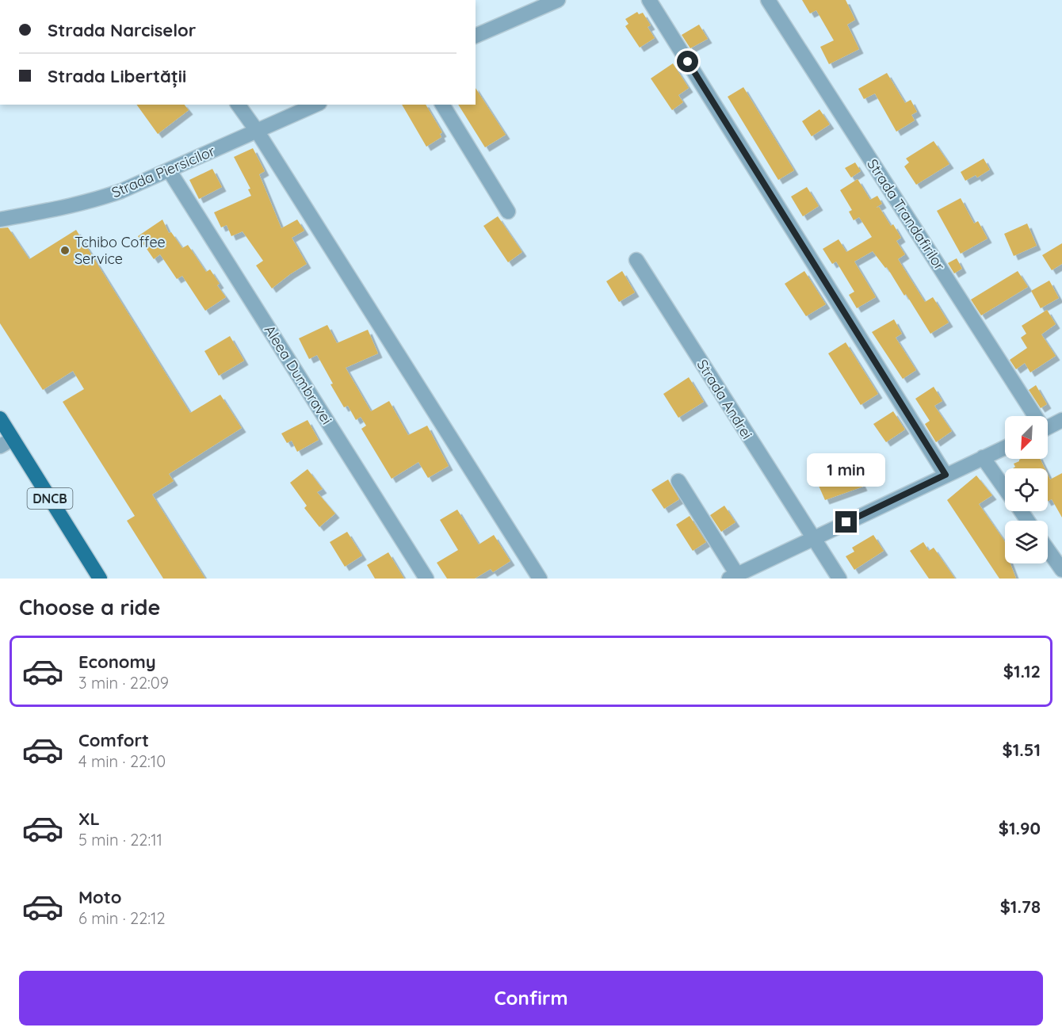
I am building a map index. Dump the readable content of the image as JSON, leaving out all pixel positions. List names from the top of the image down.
{
  "streets": {
    "main road": ["DNCB"],
    "street": [
      "Strada Piersicilor",
      "Strada Trandafirilor",
      "Aleea Dumbravei",
      "Strada Andrei"
    ]
  },
  "crossings": [
    ["Strada Piersicilor", "Aleea Dumbravei"]
  ],
  "places": ["Tchibo Coffee Service"],
  "north": "bottom left",
  "page": {
    "banner": ["Strada Narciselor", "Strada Libertății"],
    "bubble": "1 min",
    "heading": "Choose a ride",
    "list": [
      {
        "name": "Economy",
        "note": "3 min · 22:09",
        "value": "$1.12"
      },
      {
        "name": "Comfort",
        "note": "4 min · 22:10",
        "value": "$1.51"
      },
      {
        "name": "XL",
        "note": "5 min · 22:11",
        "value": "$1.90"
      },
      {
        "name": "Moto",
        "note": "6 min · 22:12",
        "value": "$1.78"
      }
    ],
    "buttons": "Confirm"
  }
}
